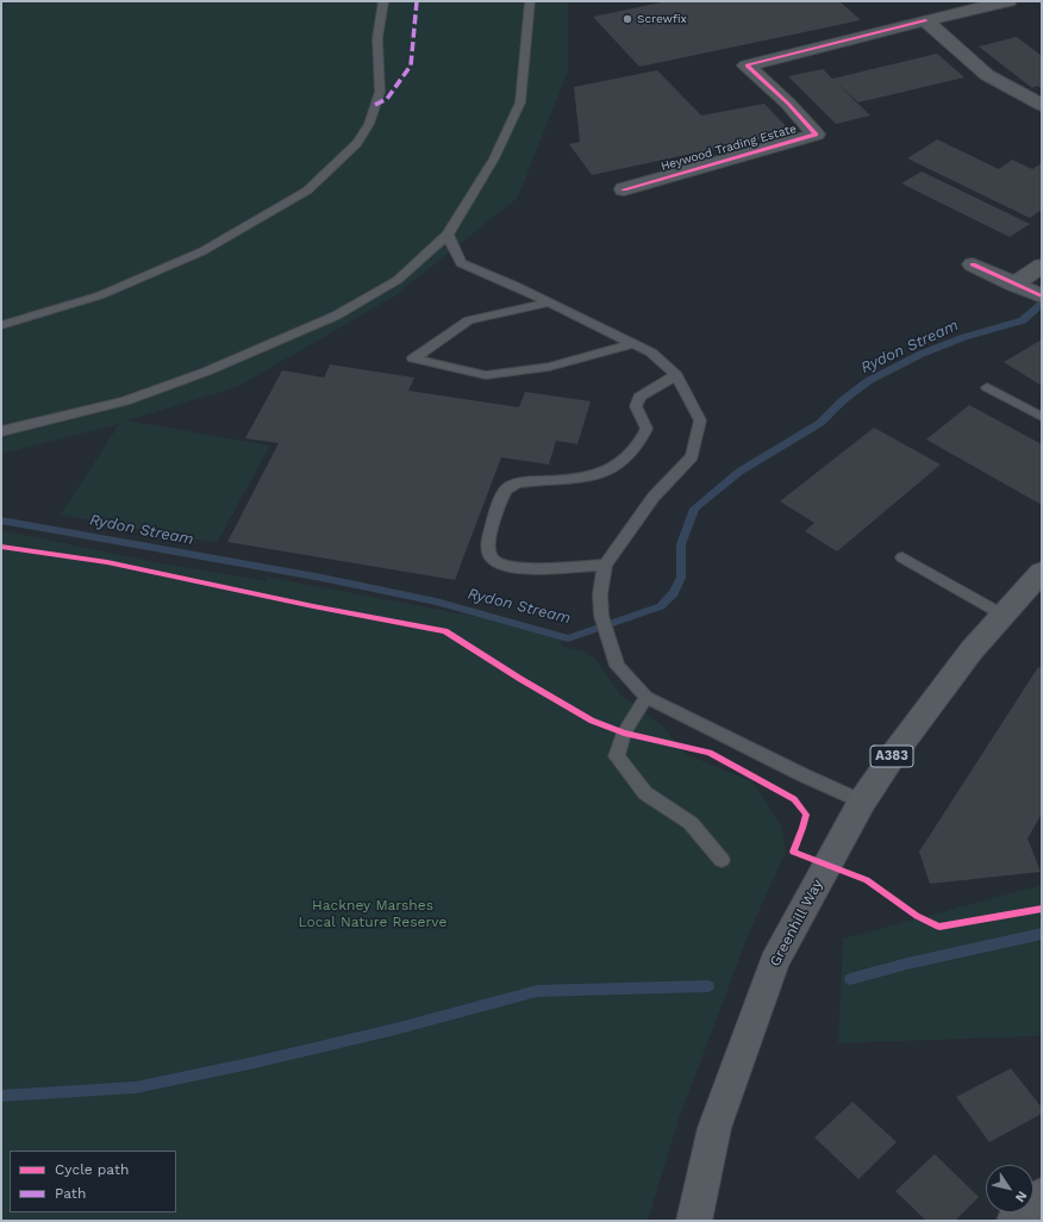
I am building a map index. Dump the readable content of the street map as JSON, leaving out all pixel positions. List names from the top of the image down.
{
  "streets": {
    "main road": ["A383", "Greenhill Way"],
    "street": ["Heywood Trading Estate"]
  },
  "water": ["Rydon Stream"],
  "parks": ["Hackney Marshes Local Nature Reserve"],
  "places": ["Screwfix"],
  "legend": ["Cycle path", "Path"],
  "north": "bottom right"
}
